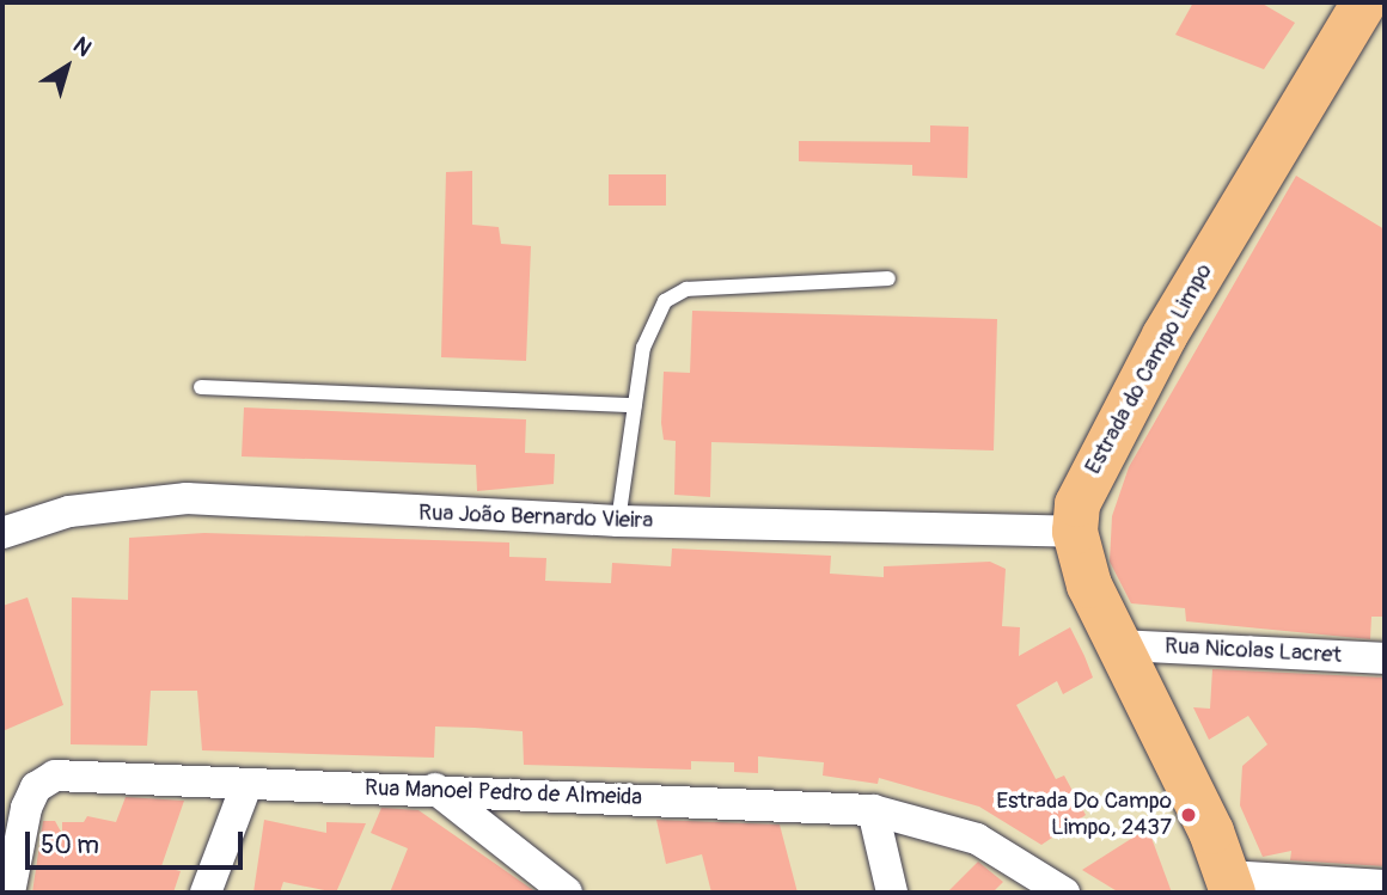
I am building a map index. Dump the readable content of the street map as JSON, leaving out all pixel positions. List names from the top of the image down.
{
  "streets": {
    "main road": ["Estrada do Campo Limpo"],
    "street": ["Rua João Bernardo Vieira", "Rua Nicolas Lacret", "Rua Manoel Pedro de Almeida"]
  },
  "crossings": [
    ["Estrada do Campo Limpo", "Rua João Bernardo Vieira"]
  ],
  "places": ["Estrada Do Campo Limpo, 2437"],
  "scale_bar": "50 m",
  "north": "top right"
}
